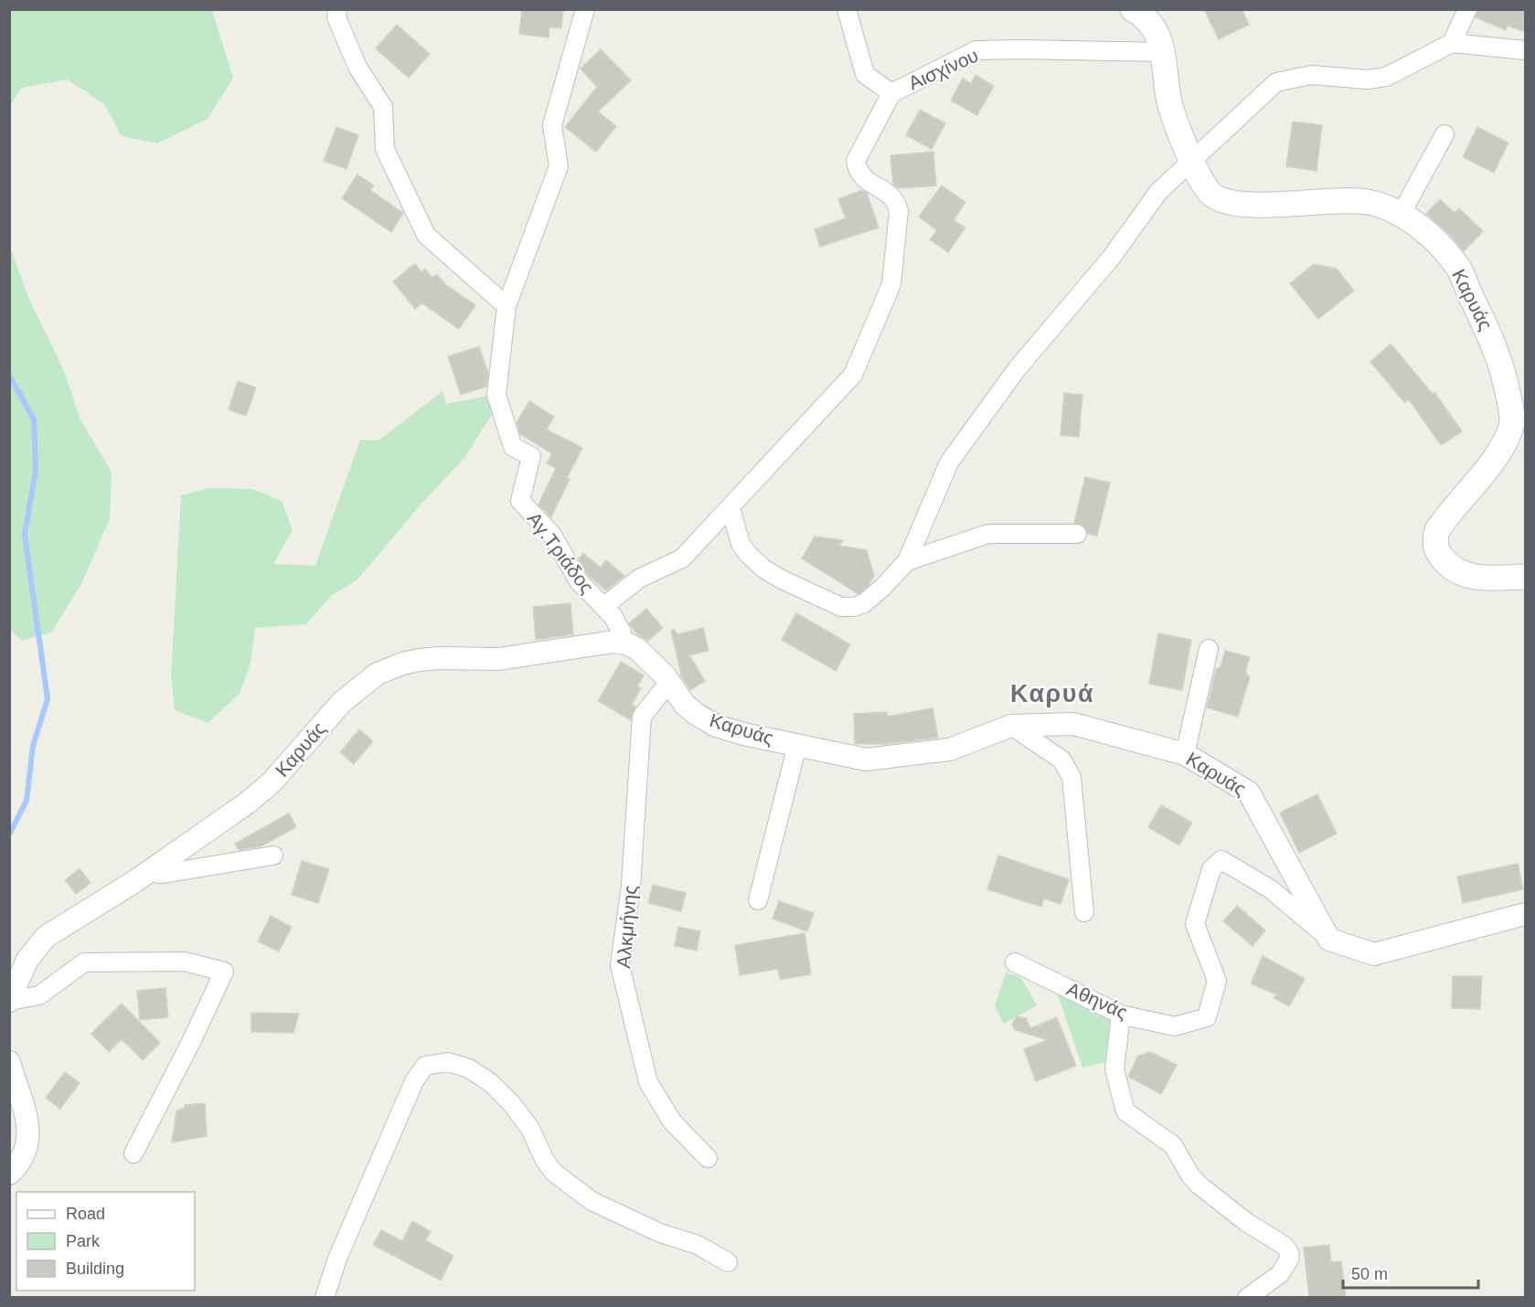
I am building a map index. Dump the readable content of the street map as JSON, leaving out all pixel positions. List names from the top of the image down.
{
  "streets": {
    "main road": ["Καρυάς"],
    "street": [
      "Αισχίνου",
      "Αγ.Τριάδος",
      "Αλκμήνης",
      "Αθηνάς"
    ]
  },
  "crossings": [
    ["Αισχίνου", "Καρυάς"],
    ["Καρυάς", "Αγ.Τριάδος"],
    ["Καρυάς", "Αλκμήνης"],
    ["Καρυάς", "Αθηνάς"]
  ],
  "districts": ["Καρυά"],
  "legend": ["Road", "Park", "Building"],
  "scale_bar": "50 m"
}
